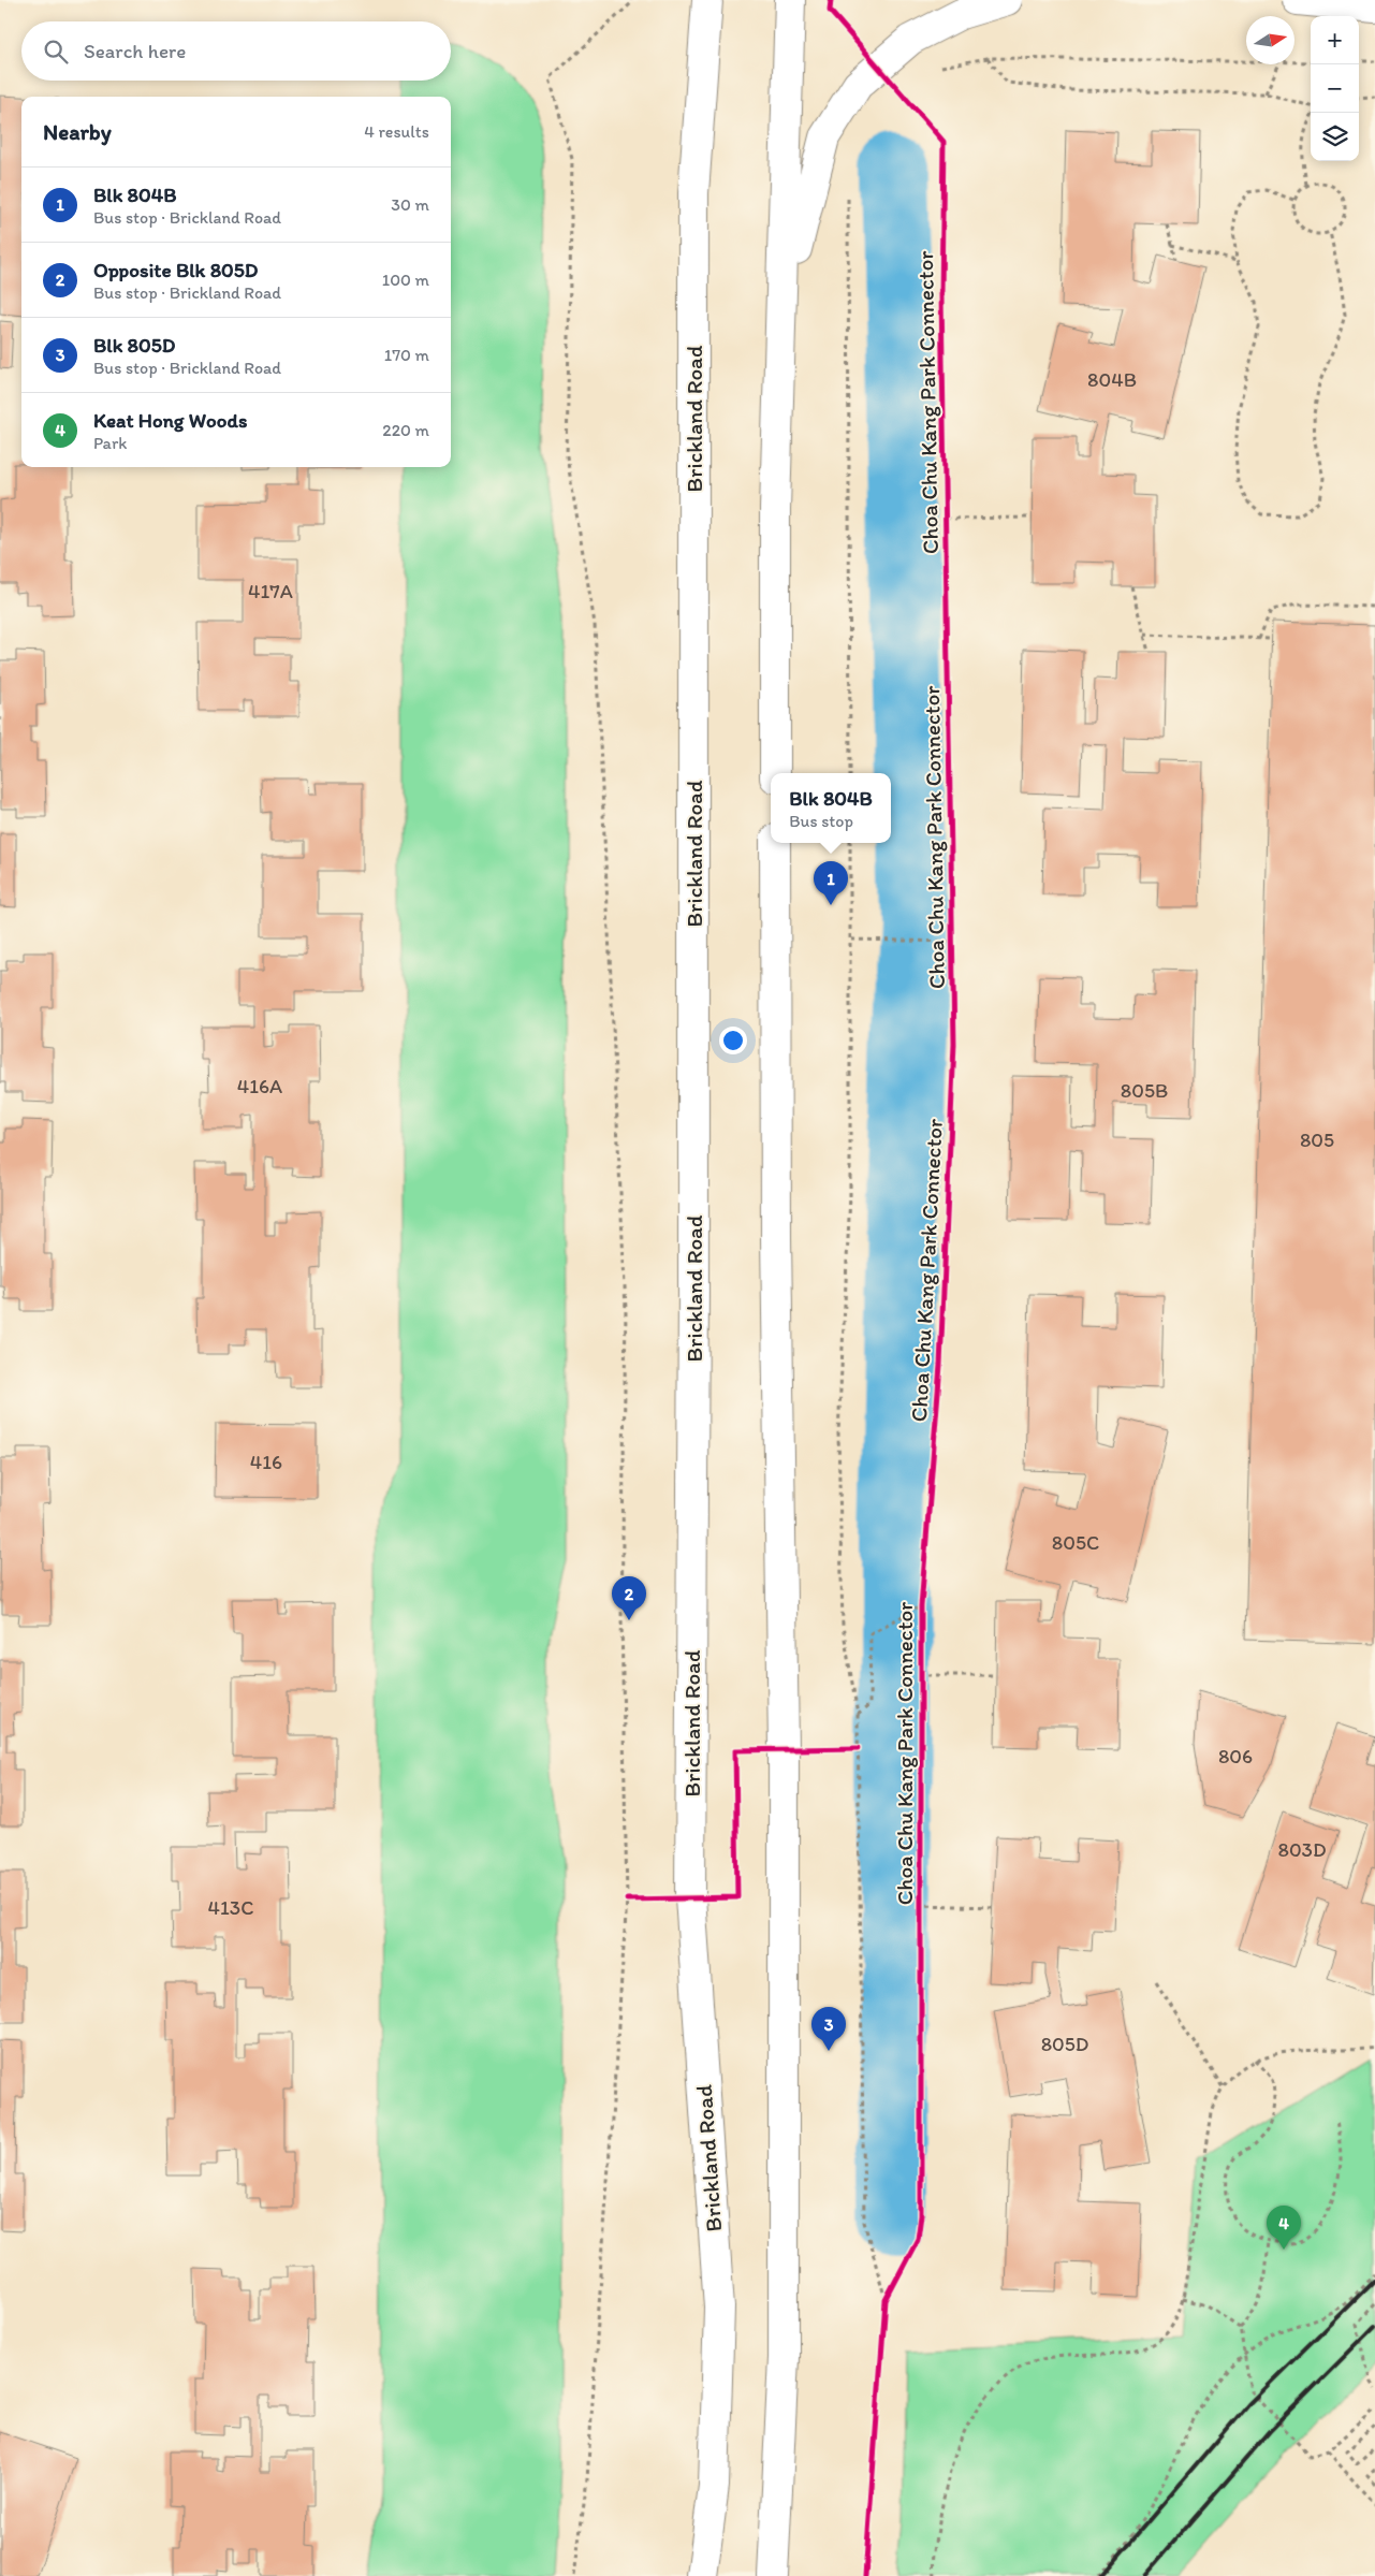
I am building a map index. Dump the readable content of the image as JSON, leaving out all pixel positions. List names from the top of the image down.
{
  "streets": {
    "main road": ["Brickland Road"],
    "cycle path": ["Choa Chu Kang Park Connector"]
  },
  "house_numbers": [
    "804B",
    "417A",
    "416A",
    "805B",
    "805",
    "416",
    "805C",
    "806",
    "803D",
    "413C",
    "805D"
  ],
  "north": "right",
  "page": {
    "map_buttons": ["+", "−"],
    "search": "Search here",
    "heading": ["Nearby", "4 results"],
    "list": [
      {
        "mark": "1",
        "name": "Blk 804B",
        "note": "Bus stop · Brickland Road",
        "value": "30 m"
      },
      {
        "mark": "2",
        "name": "Opposite Blk 805D",
        "note": "Bus stop · Brickland Road",
        "value": "100 m"
      },
      {
        "mark": "3",
        "name": "Blk 805D",
        "note": "Bus stop · Brickland Road",
        "value": "170 m"
      },
      {
        "mark": "4",
        "name": "Keat Hong Woods",
        "note": "Park",
        "value": "220 m"
      }
    ],
    "popup": ["Blk 804B", "Bus stop"],
    "pins": [
      "1",
      "2",
      "3",
      "4"
    ]
  }
}
